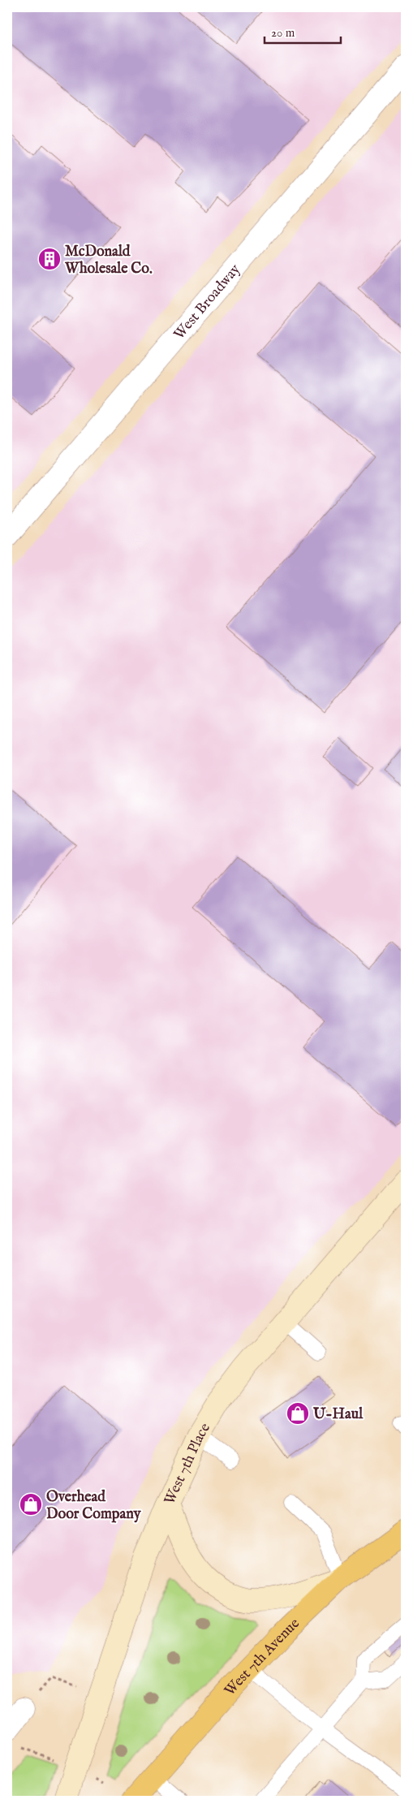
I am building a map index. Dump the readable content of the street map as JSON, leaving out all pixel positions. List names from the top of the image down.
{
  "streets": {
    "main road": ["West 7th Avenue"],
    "street": ["West Broadway", "West 7th Place"]
  },
  "places": {
    "building": ["McDonald Wholesale Co."],
    "shop": ["U-Haul", "Overhead Door Company"]
  },
  "scale_bar": "20 m"
}
